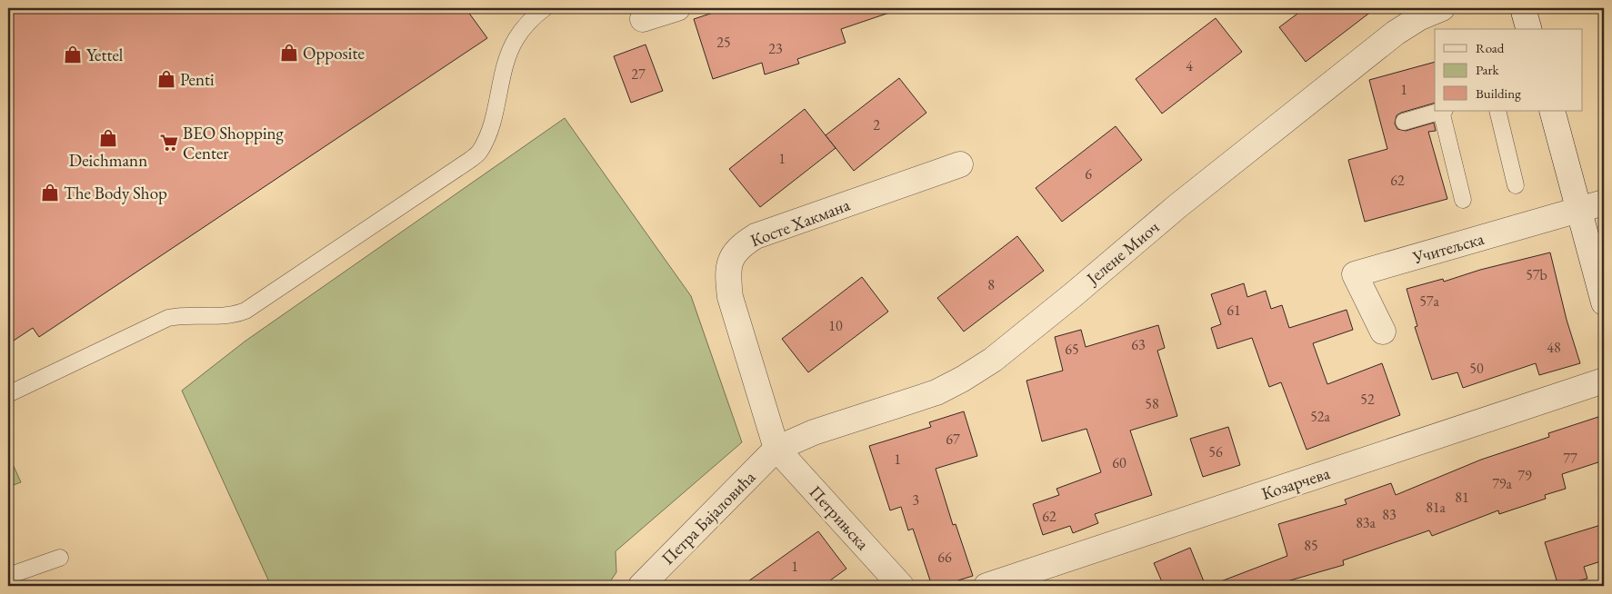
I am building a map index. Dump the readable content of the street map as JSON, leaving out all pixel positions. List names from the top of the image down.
{
  "streets": {
    "street": [
      "Косте Хакмана",
      "Учитељска",
      "Јелене Миоч",
      "Козарчева",
      "Петра Бајаловића",
      "Петрињска"
    ]
  },
  "crossings": [
    ["Косте Хакмана", "Јелене Миоч"],
    ["Косте Хакмана", "Петра Бајаловића"],
    ["Косте Хакмана", "Петрињска"],
    ["Јелене Миоч", "Петра Бајаловића"],
    ["Јелене Миоч", "Петрињска"],
    ["Петра Бајаловића", "Петрињска"]
  ],
  "places": {
    "shop": [
      "Opposite",
      "Yettel",
      "Penti",
      "Deichmann",
      "The Body Shop"
    ],
    "supermarket": ["BEO Shopping Center"]
  },
  "house_numbers": [
    "25",
    "23",
    "4",
    "27",
    "1",
    "2",
    "1",
    "6",
    "62",
    "57b",
    "8",
    "57a",
    "61",
    "10",
    "63",
    "48",
    "65",
    "50",
    "52",
    "58",
    "52a",
    "67",
    "56",
    "77",
    "1",
    "60",
    "79",
    "79a",
    "81",
    "3",
    "81a",
    "83",
    "62",
    "83a",
    "85",
    "66",
    "1"
  ],
  "legend": ["Road", "Park", "Building"]
}
